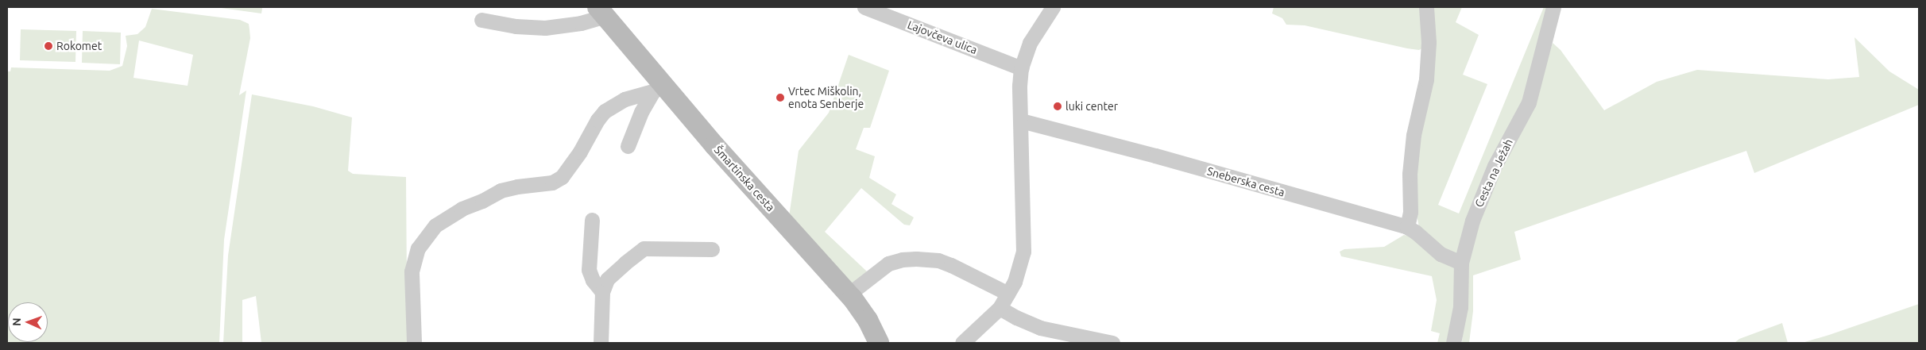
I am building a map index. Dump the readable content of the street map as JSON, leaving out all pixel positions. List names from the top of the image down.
{
  "streets": {
    "main road": ["Šmartinska cesta"],
    "street": ["Lajovčeva ulica", "Cesta na Ježah", "Sneberska cesta"]
  },
  "crossings": [
    ["Cesta na Ježah", "Sneberska cesta"]
  ],
  "places": ["Rokomet", "Vrtec Miškolin, enota Senberje", "luki center"],
  "north": "left"
}
